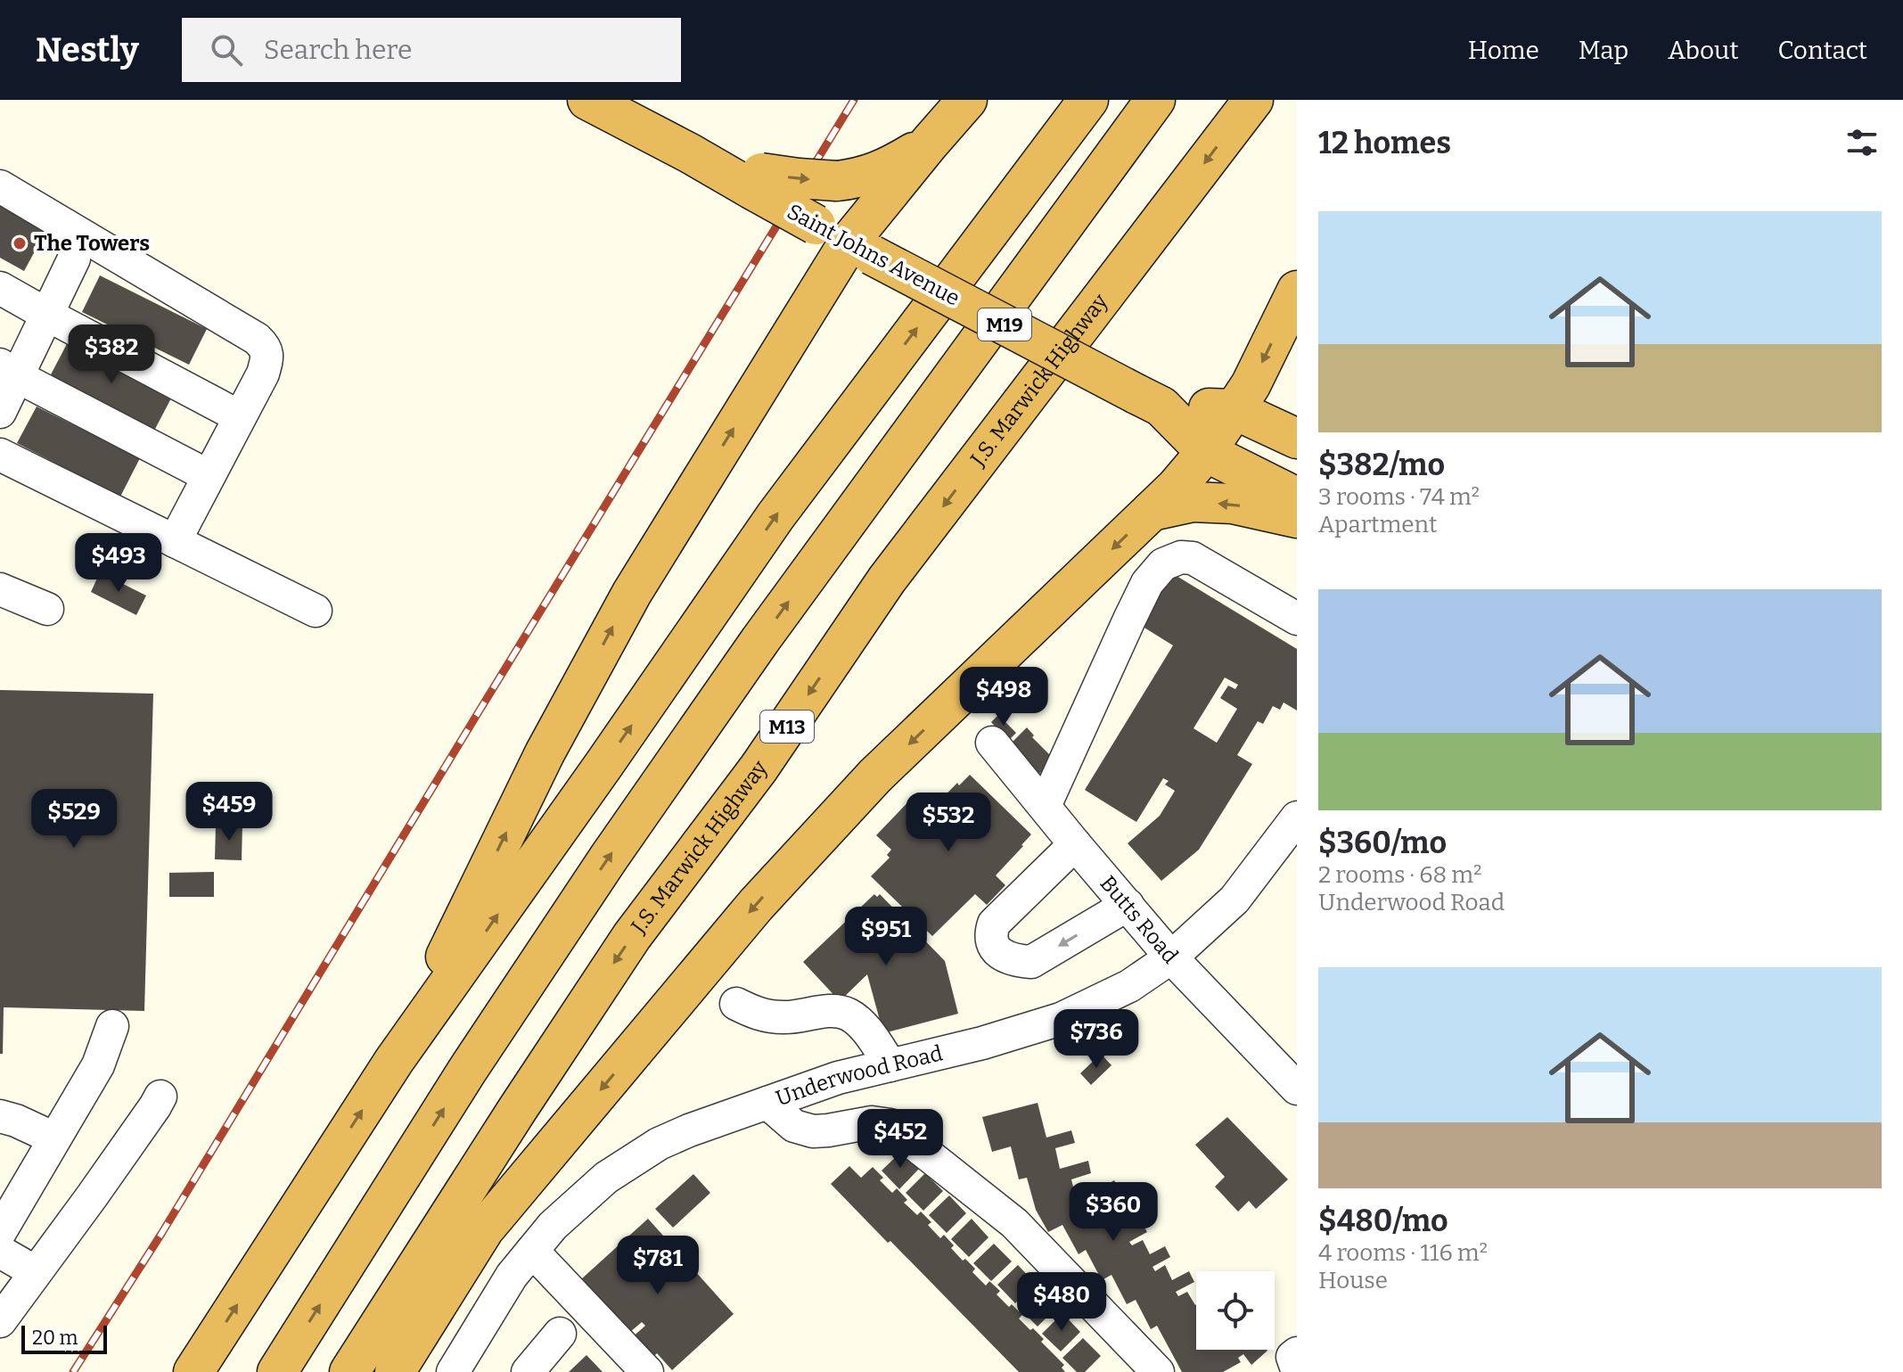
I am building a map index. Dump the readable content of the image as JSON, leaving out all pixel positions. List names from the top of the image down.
{
  "streets": {
    "highway": [
      "Saint Johns Avenue",
      "M19",
      "J.S. Marwick Highway",
      "M13"
    ],
    "street": ["Butts Road", "Underwood Road"]
  },
  "crossings": [
    ["Butts Road", "Underwood Road"]
  ],
  "places": ["The Towers"],
  "scale_bar": "20 m",
  "page": {
    "header": "Nestly",
    "search": "Search here",
    "nav": [
      "Home",
      "Map",
      "About",
      "Contact"
    ],
    "heading": "12 homes",
    "list": [
      {
        "name": "$382/mo",
        "note": "3 rooms · 74 m² · Apartment"
      },
      {
        "name": "$360/mo",
        "note": "2 rooms · 68 m² · Underwood Road"
      },
      {
        "name": "$480/mo",
        "note": "4 rooms · 116 m² · House"
      }
    ],
    "price": [
      "$382",
      "$493",
      "$498",
      "$459",
      "$529",
      "$532",
      "$951",
      "$736",
      "$452",
      "$360",
      "$781",
      "$480"
    ],
    "scale": "20 m"
  }
}
